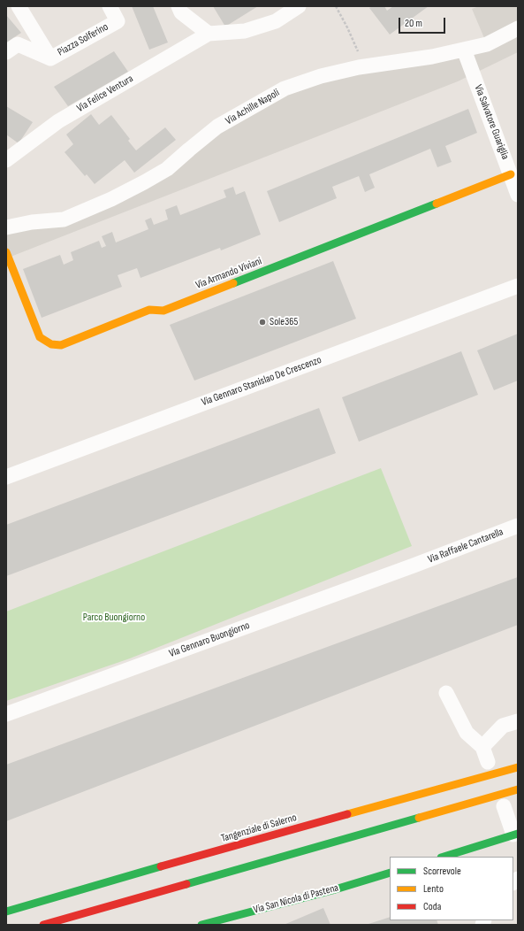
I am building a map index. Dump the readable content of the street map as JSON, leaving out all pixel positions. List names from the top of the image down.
{
  "streets": {
    "main road": ["Via Armando Viviani", "Tangenziale di Salerno", "Via San Nicola di Pastena"],
    "street": [
      "Piazza Solferino",
      "Via Felice Ventura",
      "Via Achille Napoli",
      "Via Salvatore Guariglia",
      "Via Gennaro Stanislao De Crescenzo",
      "Via Raffaele Cantarella",
      "Via Gennaro Buongiorno"
    ]
  },
  "crossings": [
    ["Via Achille Napoli", "Via Salvatore Guariglia"],
    ["Via Salvatore Guariglia", "Via Armando Viviani"],
    ["Via Raffaele Cantarella", "Via Gennaro Buongiorno"]
  ],
  "parks": ["Parco Buongiorno"],
  "places": ["Sole365"],
  "legend": ["Scorrevole", "Lento", "Coda"],
  "scale_bar": "20 m"
}
